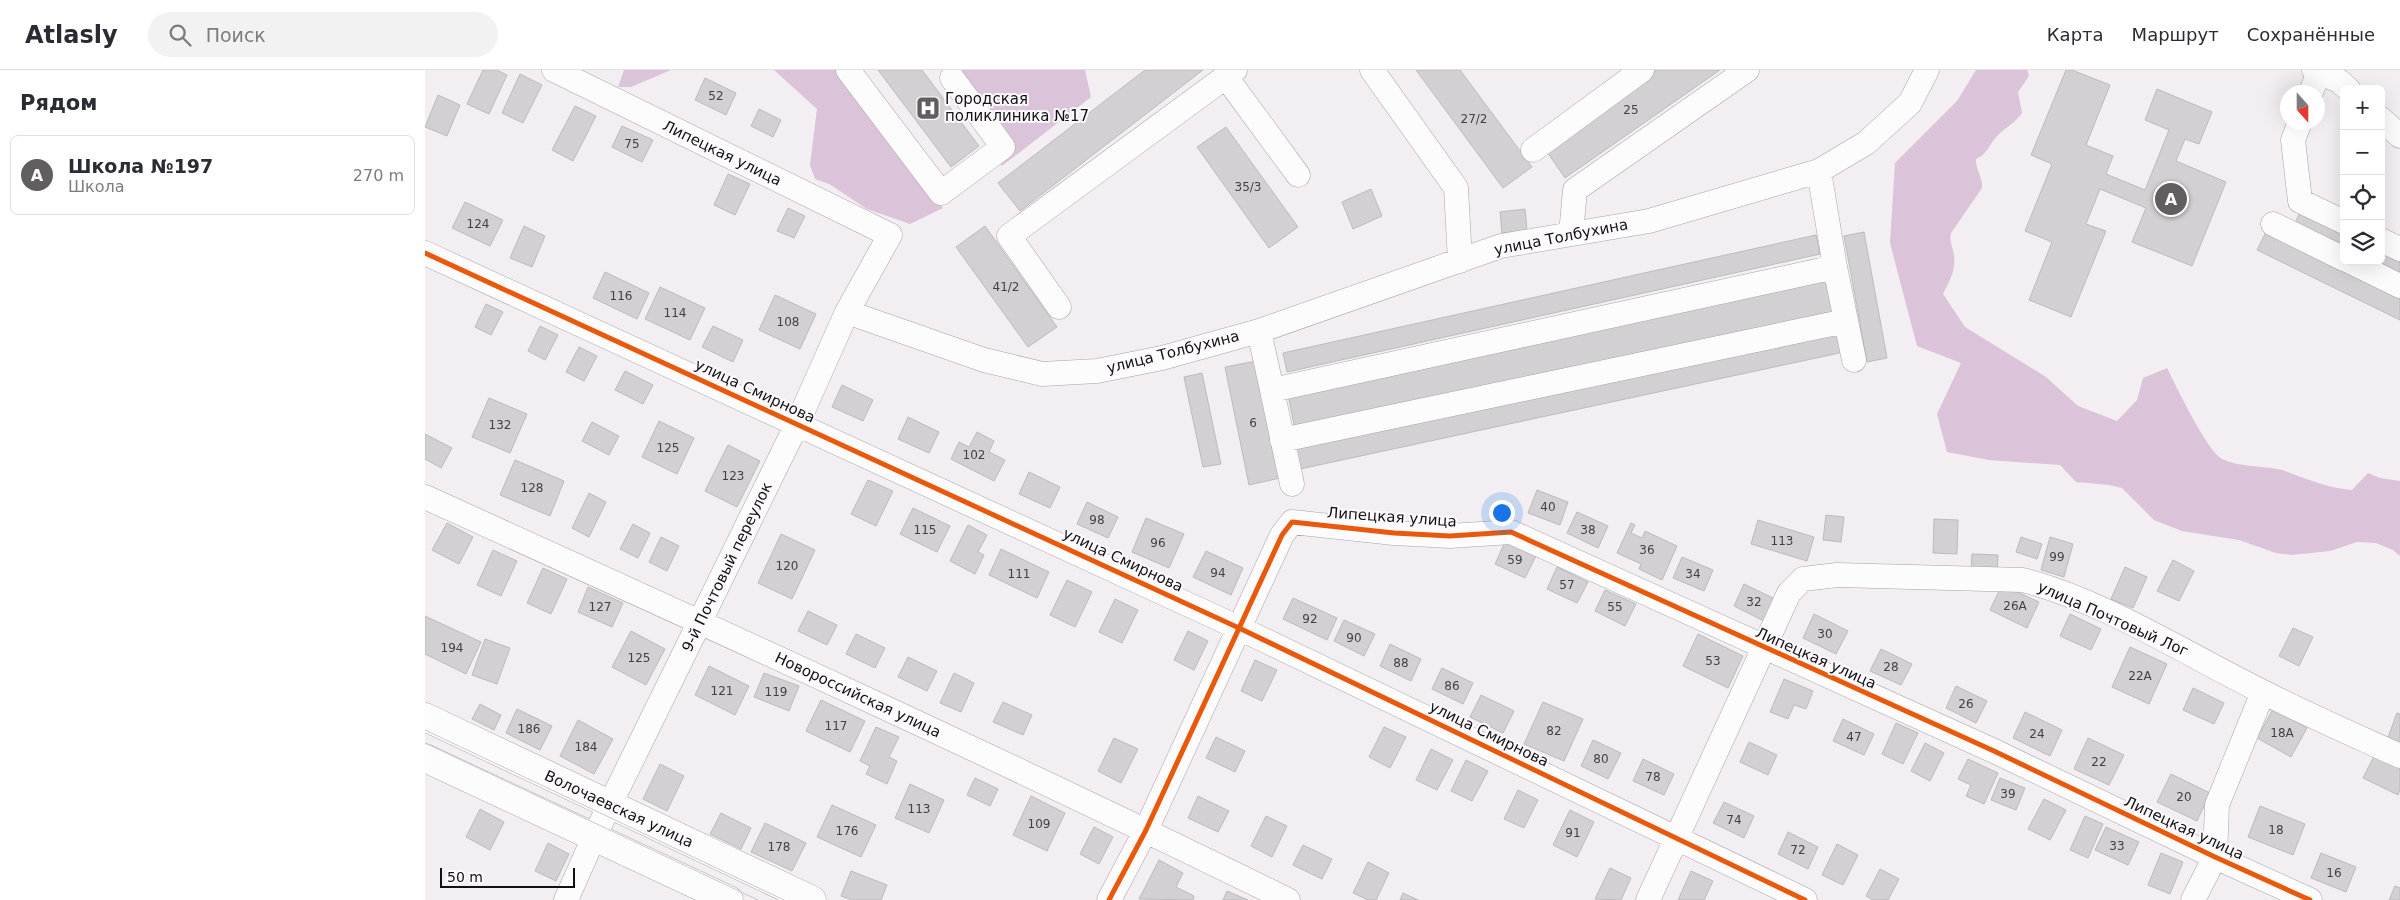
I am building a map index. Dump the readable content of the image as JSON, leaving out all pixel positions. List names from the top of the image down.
{
  "streets": {
    "main road": ["Волочаевская улица"],
    "street": [
      "Липецкая улица",
      "улица Толбухина",
      "улица Смирнова",
      "9-й Почтовый переулок",
      "улица Почтовый Лог",
      "Новороссийская улица"
    ]
  },
  "crossings": [
    ["Липецкая улица", "улица Смирнова"],
    ["Липецкая улица", "9-й Почтовый переулок"],
    ["Липецкая улица", "улица Почтовый Лог"],
    ["улица Толбухина", "9-й Почтовый переулок"],
    ["улица Смирнова", "9-й Почтовый переулок"],
    ["9-й Почтовый переулок", "Новороссийская улица"],
    ["9-й Почтовый переулок", "Волочаевская улица"]
  ],
  "places": {
    "hospital": ["Городская поликлиника №17"]
  },
  "house_numbers": [
    "52",
    "25",
    "27/2",
    "75",
    "35/3",
    "124",
    "41/2",
    "116",
    "114",
    "108",
    "6",
    "132",
    "125",
    "102",
    "123",
    "128",
    "40",
    "98",
    "115",
    "38",
    "113",
    "96",
    "36",
    "99",
    "59",
    "120",
    "94",
    "111",
    "34",
    "57",
    "32",
    "26А",
    "127",
    "55",
    "92",
    "30",
    "90",
    "194",
    "125",
    "53",
    "88",
    "28",
    "22А",
    "86",
    "121",
    "119",
    "26",
    "117",
    "186",
    "82",
    "18А",
    "24",
    "47",
    "184",
    "80",
    "22",
    "78",
    "39",
    "20",
    "113",
    "74",
    "109",
    "18",
    "176",
    "91",
    "33",
    "178",
    "72",
    "16"
  ],
  "scale_bar": "50 m",
  "north": "bottom",
  "page": {
    "header": "Atlasly",
    "search": "Поиск",
    "nav": ["Карта", "Маршрут", "Сохранённые"],
    "heading": "Рядом",
    "map_buttons": ["+", "−"],
    "list": [
      {
        "mark": "A",
        "name": "Школа №197",
        "note": "Школа",
        "value": "270 m"
      }
    ],
    "pins": "A",
    "scale": "50 m"
  }
}
